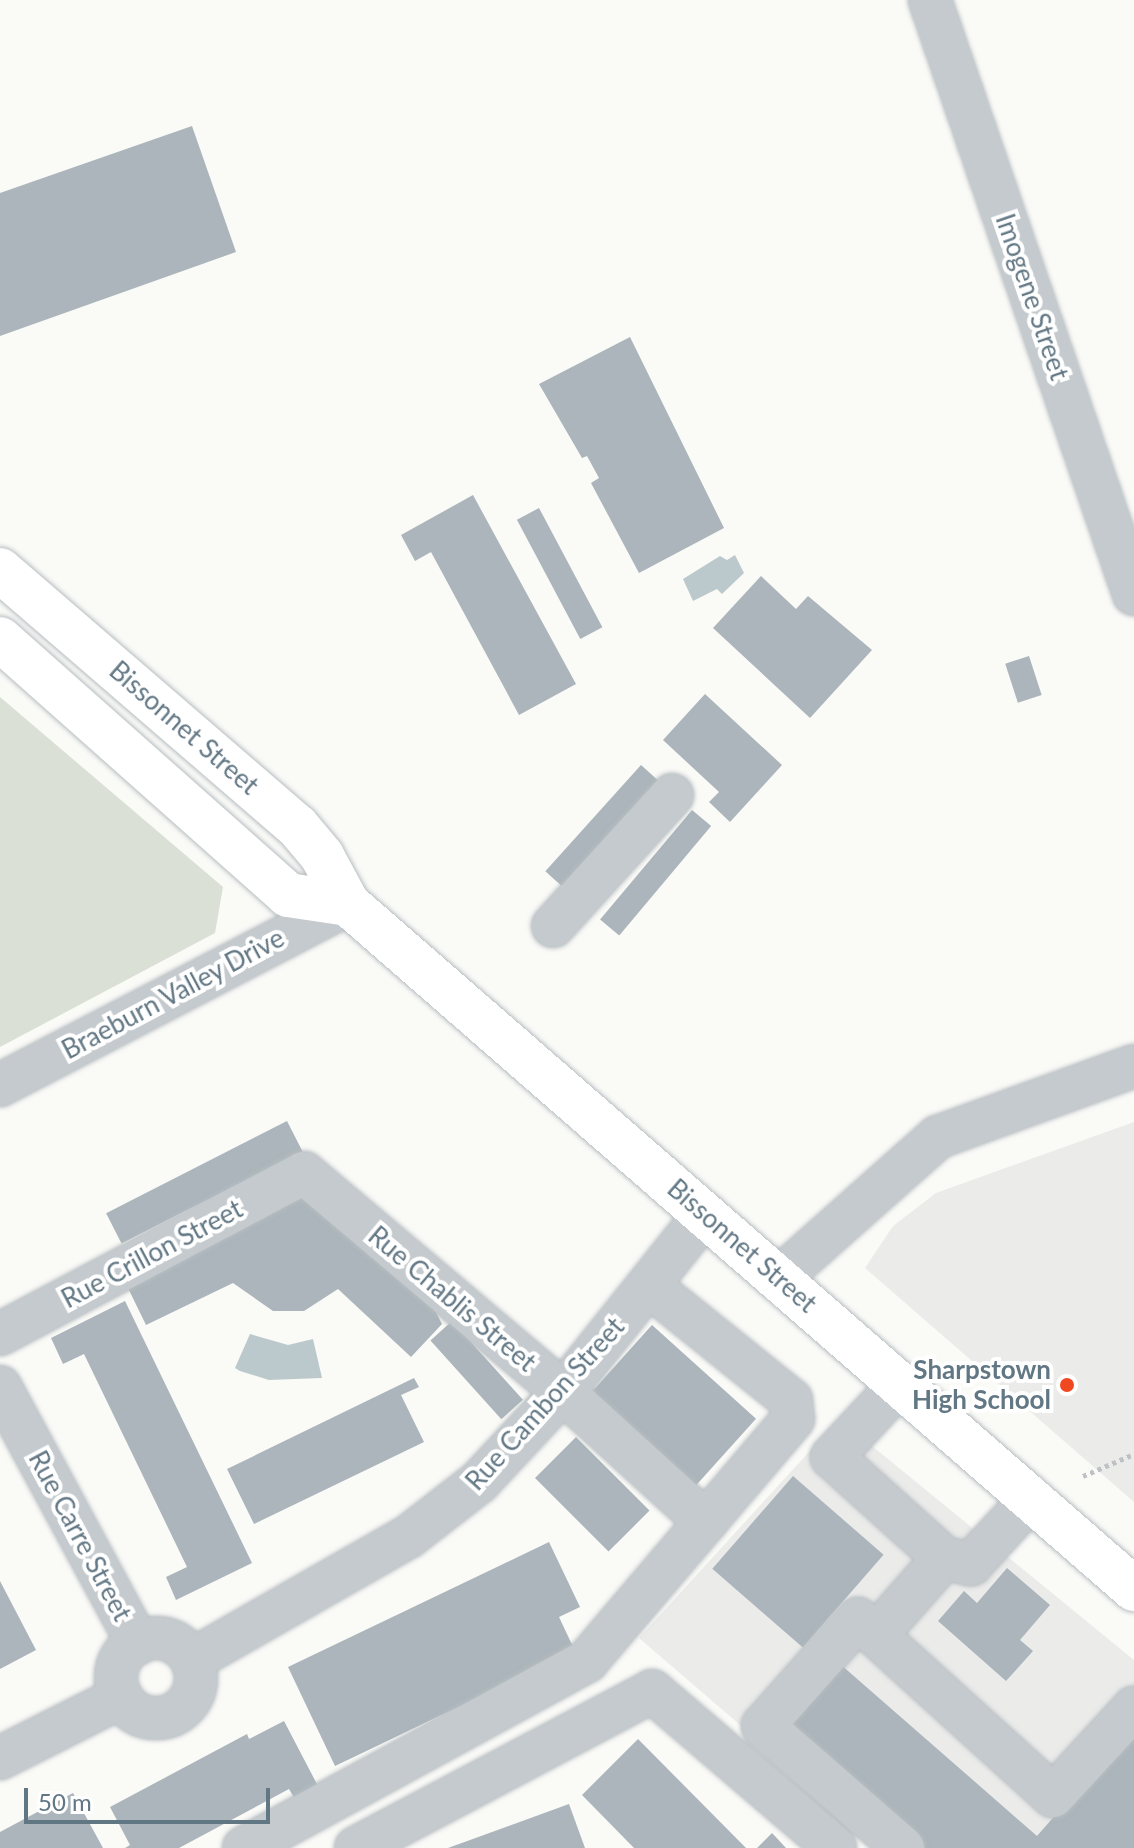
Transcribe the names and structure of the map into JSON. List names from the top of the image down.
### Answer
{
  "streets": {
    "main road": ["Bissonnet Street"],
    "street": [
      "Imogene Street",
      "Braeburn Valley Drive",
      "Rue Crillon Street",
      "Rue Chablis Street",
      "Rue Cambon Street",
      "Rue Carre Street"
    ]
  },
  "crossings": [
    ["Bissonnet Street", "Braeburn Valley Drive"],
    ["Bissonnet Street", "Rue Cambon Street"],
    ["Rue Crillon Street", "Rue Chablis Street"],
    ["Rue Chablis Street", "Rue Cambon Street"],
    ["Rue Cambon Street", "Rue Carre Street"]
  ],
  "places": ["Sharpstown High School"],
  "scale_bar": "50 m"
}
